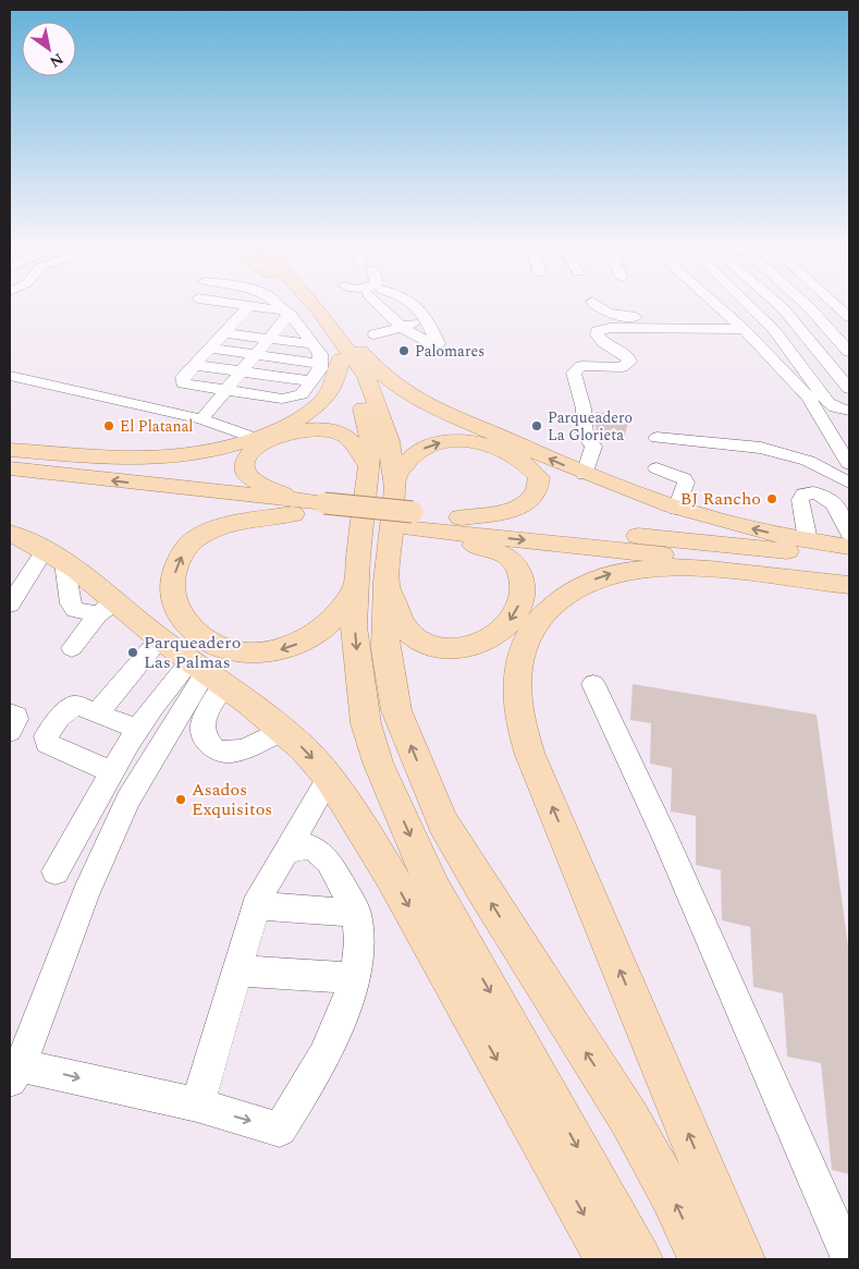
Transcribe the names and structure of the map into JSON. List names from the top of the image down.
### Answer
{
  "places": [
    "Palomares",
    "El Platanal",
    "Parqueadero La Glorieta",
    "BJ Rancho",
    "Parqueadero Las Palmas",
    "Asados Exquisitos"
  ],
  "north": "bottom right"
}
